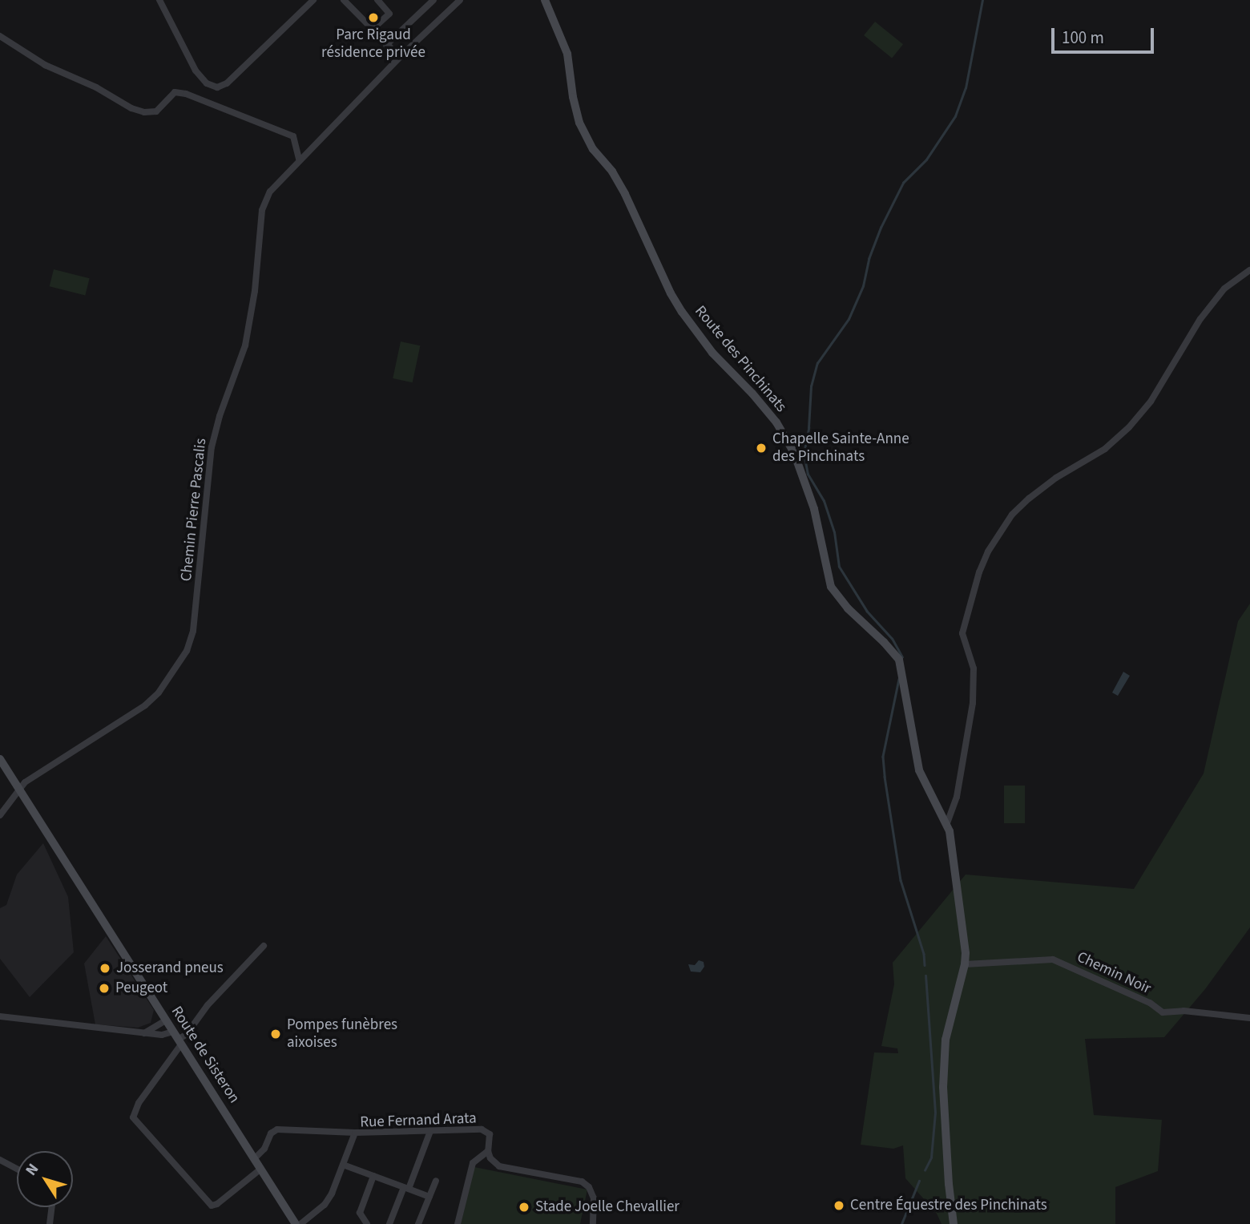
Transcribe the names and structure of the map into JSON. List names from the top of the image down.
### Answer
{
  "streets": {
    "street": [
      "Route des Pinchinats",
      "Chemin Pierre Pascalis",
      "Chemin Noir",
      "Route de Sisteron",
      "Rue Fernand Arata"
    ]
  },
  "crossings": [
    ["Route des Pinchinats", "Chemin Noir"],
    ["Chemin Pierre Pascalis", "Route de Sisteron"],
    ["Route de Sisteron", "Rue Fernand Arata"]
  ],
  "places": [
    "Parc Rigaud résidence privée",
    "Chapelle Sainte-Anne des Pinchinats",
    "Josserand pneus",
    "Peugeot",
    "Pompes funèbres aixoises",
    "Centre Équestre des Pinchinats",
    "Stade Joelle Chevallier"
  ],
  "scale_bar": "100 m",
  "north": "top left"
}
